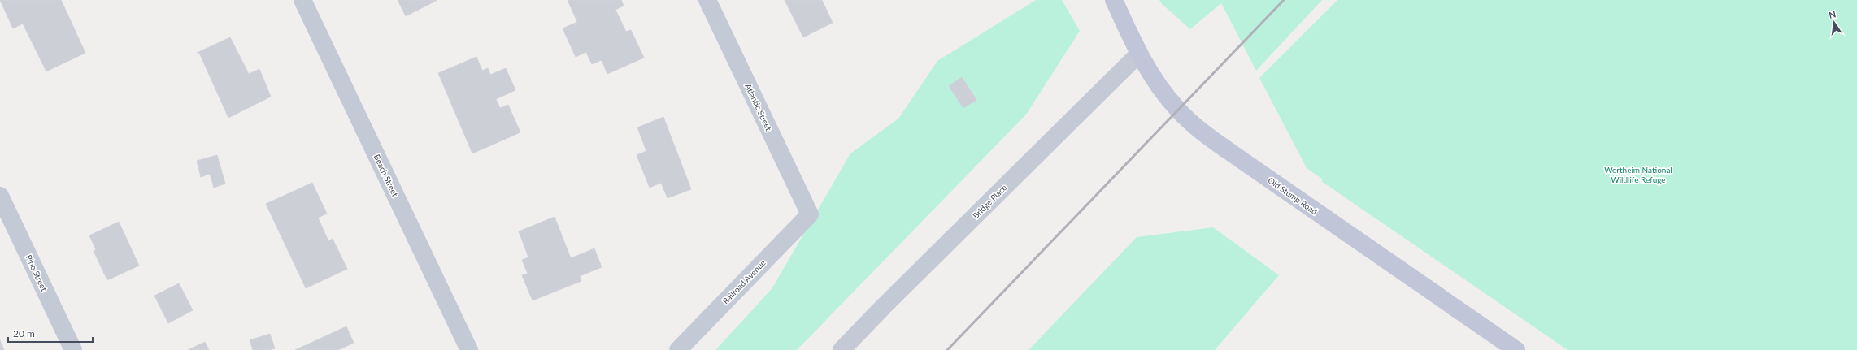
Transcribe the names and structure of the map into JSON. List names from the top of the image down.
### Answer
{
  "streets": {
    "street": [
      "Atlantic Street",
      "Beach Street",
      "Old Stump Road",
      "Bridge Place",
      "Pine Street",
      "Railroad Avenue"
    ]
  },
  "crossings": [
    ["Atlantic Street", "Railroad Avenue"],
    ["Old Stump Road", "Bridge Place"]
  ],
  "parks": ["Wertheim National Wildlife Refuge"],
  "scale_bar": "20 m",
  "north": "top"
}
